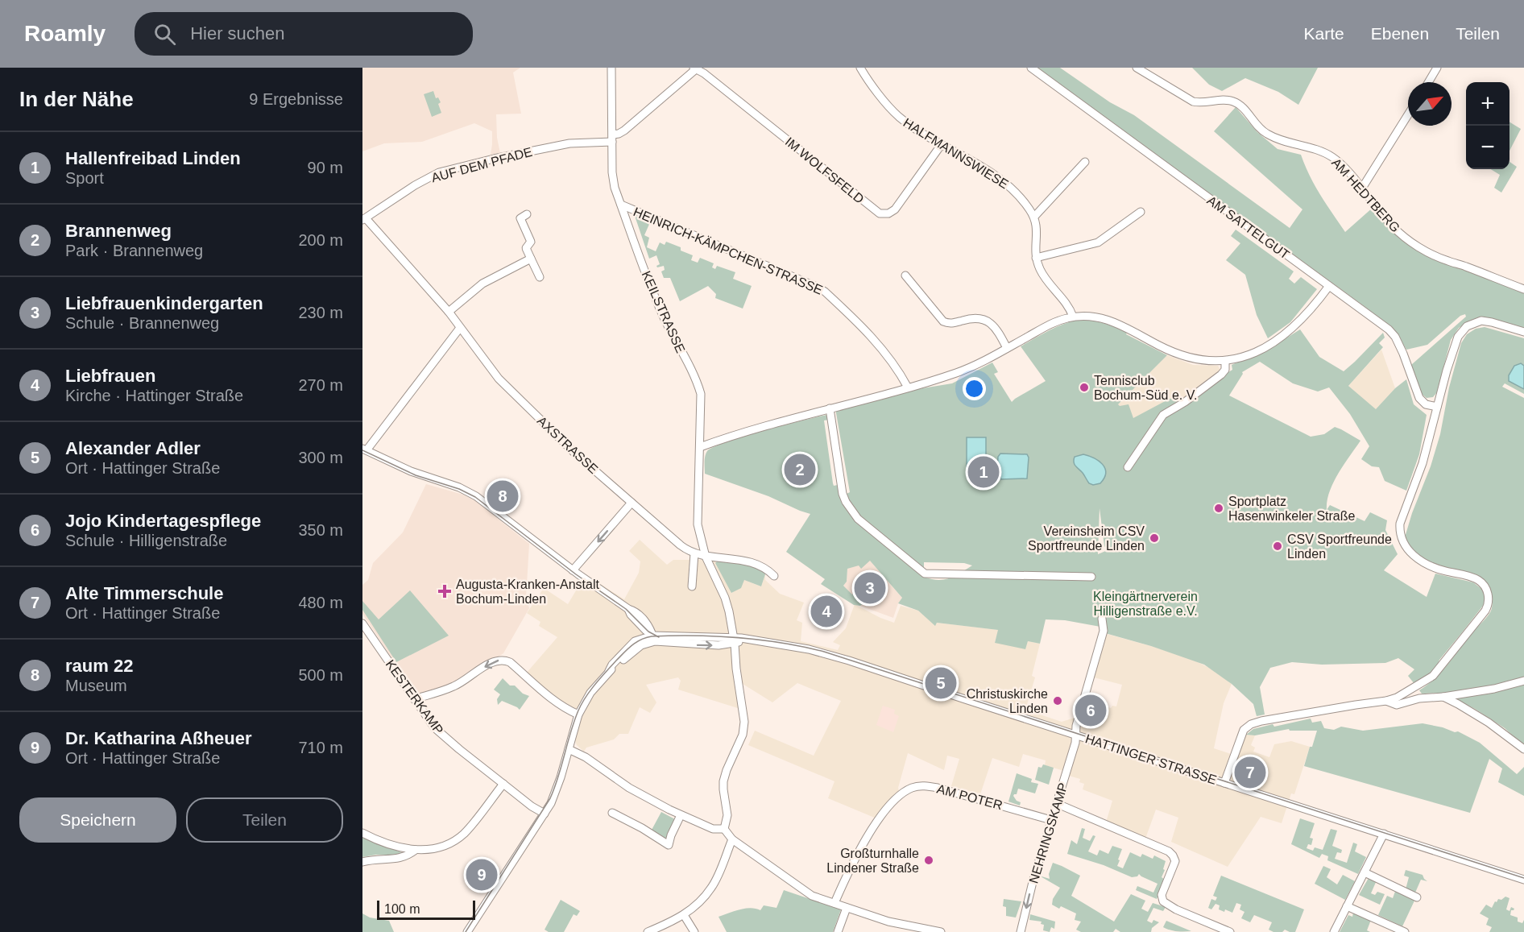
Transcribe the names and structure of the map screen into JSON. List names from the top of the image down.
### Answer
{
  "streets": {
    "street": [
      "HALFMANNSWIESE",
      "AUF DEM PFADE",
      "IM WOLFSFELD",
      "AM HEDTBERG",
      "AM SATTELGUT",
      "HEINRICH-KÄMPCHEN-STRASSE",
      "KEILSTRASSE",
      "AXSTRASSE",
      "KESTERKAMP",
      "HATTINGER STRASSE",
      "AM POTER",
      "NEHRINGSKAMP"
    ]
  },
  "crossings": [
    ["HALFMANNSWIESE", "IM WOLFSFELD"],
    ["AUF DEM PFADE", "IM WOLFSFELD"],
    ["AUF DEM PFADE", "KEILSTRASSE"],
    ["AUF DEM PFADE", "AXSTRASSE"],
    ["HEINRICH-KÄMPCHEN-STRASSE", "KEILSTRASSE"],
    ["KEILSTRASSE", "AXSTRASSE"],
    ["KEILSTRASSE", "HATTINGER STRASSE"],
    ["KESTERKAMP", "HATTINGER STRASSE"],
    ["HATTINGER STRASSE", "NEHRINGSKAMP"],
    ["AM POTER", "NEHRINGSKAMP"]
  ],
  "one_way": ["NEHRINGSKAMP"],
  "parks": ["Kleingärtnerverein Hilligenstraße e.V."],
  "places": {
    "other": [
      "Tennisclub Bochum-Süd e. V.",
      "Sportplatz Hasenwinkeler Straße",
      "Vereinsheim CSV Sportfreunde Linden",
      "CSV Sportfreunde Linden",
      "Christuskirche Linden",
      "Großturnhalle Lindener Straße"
    ],
    "health": ["Augusta-Kranken-Anstalt Bochum-Linden"]
  },
  "scale_bar": "100 m",
  "north": "top right",
  "page": {
    "header": "Roamly",
    "search": "Hier suchen",
    "nav": ["Karte", "Ebenen", "Teilen"],
    "heading": ["In der Nähe", "9 Ergebnisse"],
    "map_buttons": ["+", "−"],
    "list": [
      {
        "mark": "1",
        "name": "Hallenfreibad Linden",
        "note": "Sport",
        "value": "90 m"
      },
      {
        "mark": "2",
        "name": "Brannenweg",
        "note": "Park · Brannenweg",
        "value": "200 m"
      },
      {
        "mark": "3",
        "name": "Liebfrauenkindergarten",
        "note": "Schule · Brannenweg",
        "value": "230 m"
      },
      {
        "mark": "4",
        "name": "Liebfrauen",
        "note": "Kirche · Hattinger Straße",
        "value": "270 m"
      },
      {
        "mark": "5",
        "name": "Alexander Adler",
        "note": "Ort · Hattinger Straße",
        "value": "300 m"
      },
      {
        "mark": "6",
        "name": "Jojo Kindertagespflege",
        "note": "Schule · Hilligenstraße",
        "value": "350 m"
      },
      {
        "mark": "7",
        "name": "Alte Timmerschule",
        "note": "Ort · Hattinger Straße",
        "value": "480 m"
      },
      {
        "mark": "8",
        "name": "raum 22",
        "note": "Museum",
        "value": "500 m"
      },
      {
        "mark": "9",
        "name": "Dr. Katharina Aßheuer",
        "note": "Ort · Hattinger Straße",
        "value": "710 m"
      }
    ],
    "pins": [
      "2",
      "1",
      "8",
      "3",
      "4",
      "5",
      "6",
      "7",
      "9"
    ],
    "buttons": ["Speichern", "Teilen"],
    "scale": "100 m"
  }
}
